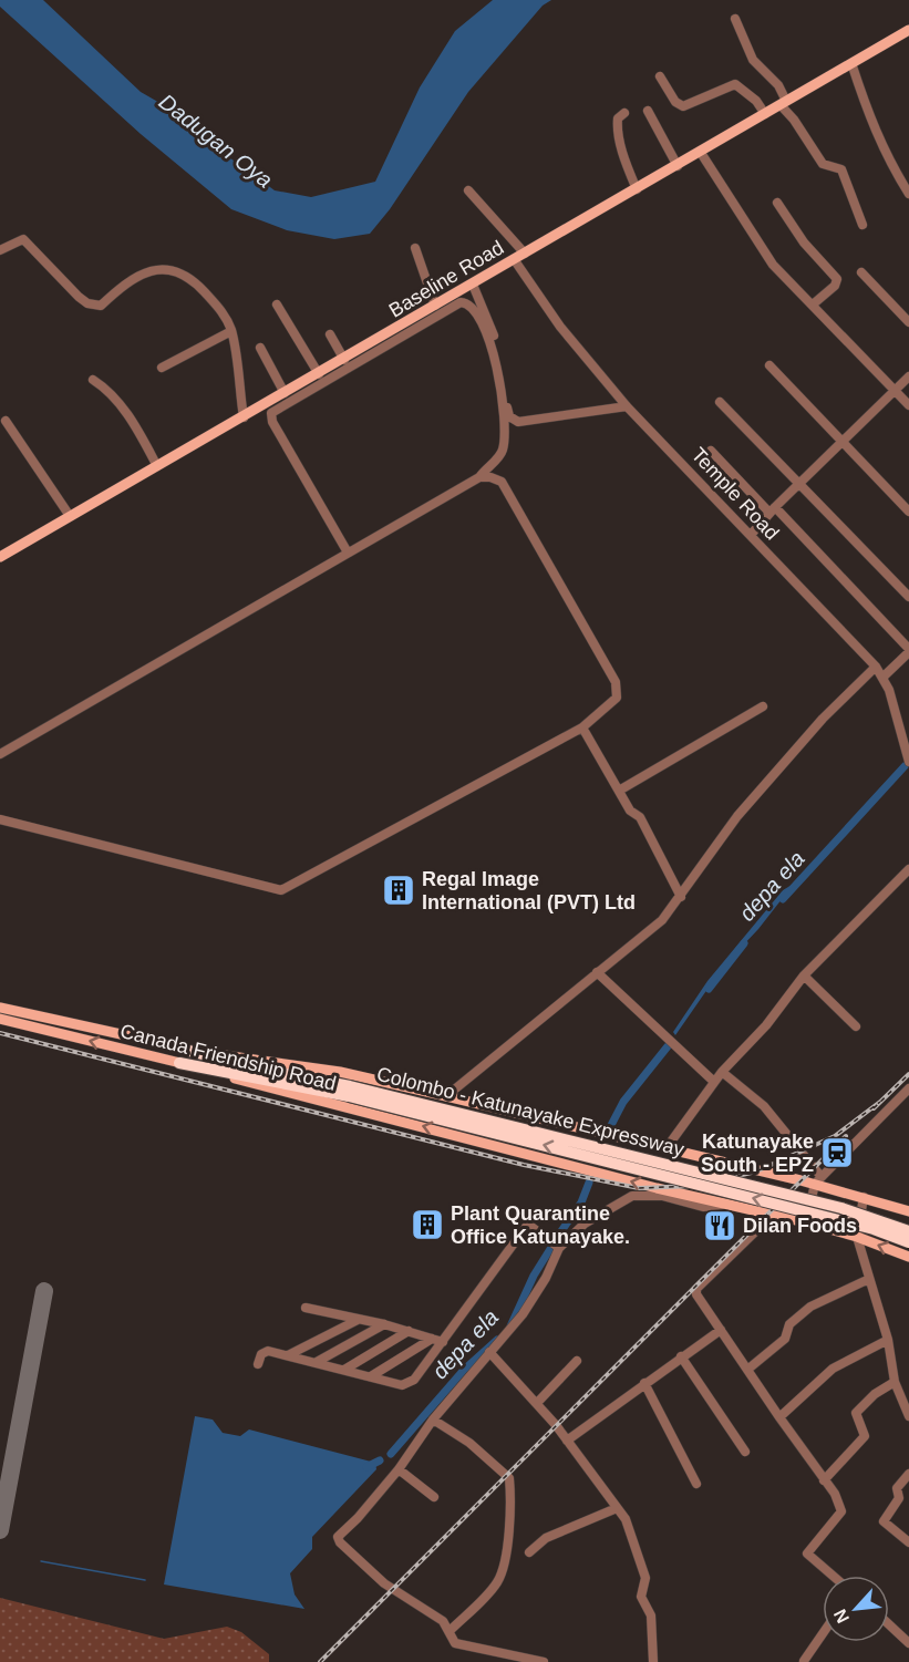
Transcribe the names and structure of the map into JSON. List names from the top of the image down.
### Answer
{
  "streets": {
    "highway": ["Colombo - Katunayake Expressway"],
    "main road": ["Baseline Road", "Canada Friendship Road"],
    "street": ["Temple Road"]
  },
  "crossings": [
    ["Baseline Road", "Temple Road"],
    ["Canada Friendship Road", "Colombo - Katunayake Expressway"]
  ],
  "water": ["Dadugan Oya", "depa ela"],
  "places": {
    "building": ["Regal Image International (PVT) Ltd", "Plant Quarantine Office Katunayake."],
    "station": ["Katunayake South - EPZ"],
    "restaurant": ["Dilan Foods"]
  },
  "north": "bottom left"
}
